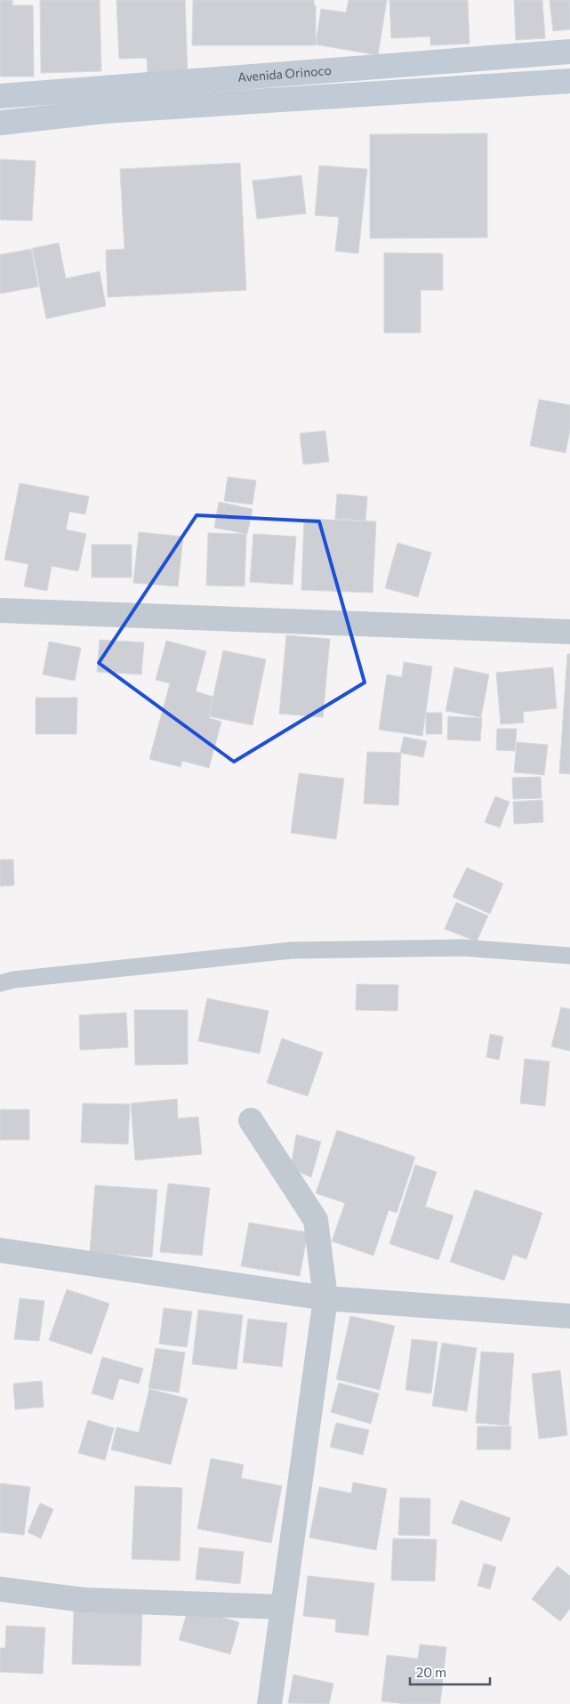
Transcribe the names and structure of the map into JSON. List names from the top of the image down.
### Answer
{
  "streets": {
    "main road": ["Avenida Orinoco"]
  },
  "scale_bar": "20 m"
}
